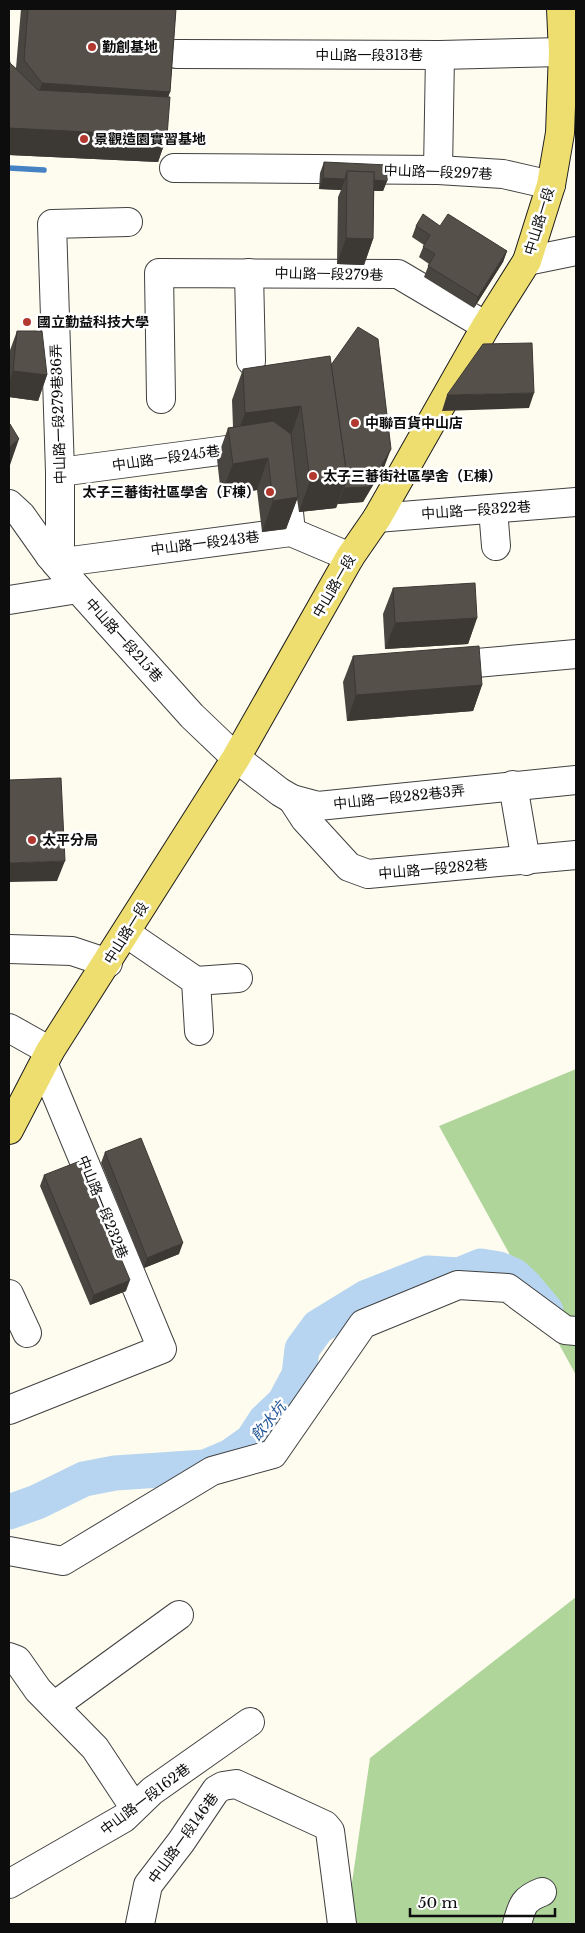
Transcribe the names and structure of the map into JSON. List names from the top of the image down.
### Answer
{
  "streets": {
    "main road": ["中山路一段"],
    "street": [
      "中山路一段313巷",
      "中山路一段297巷",
      "中山路一段279巷",
      "中山路一段279巷36弄",
      "中山路一段245巷",
      "中山路一段322巷",
      "中山路一段243巷",
      "中山路一段215巷",
      "中山路一段282巷3弄",
      "中山路一段282巷",
      "中山路一段232巷",
      "中山路一段162巷",
      "中山路一段146巷"
    ]
  },
  "crossings": [
    ["中山路一段313巷", "中山路一段"],
    ["中山路一段297巷", "中山路一段"],
    ["中山路一段", "中山路一段279巷"],
    ["中山路一段", "中山路一段322巷"],
    ["中山路一段", "中山路一段215巷"],
    ["中山路一段", "中山路一段282巷3弄"],
    ["中山路一段", "中山路一段232巷"],
    ["中山路一段279巷36弄", "中山路一段245巷"],
    ["中山路一段279巷36弄", "中山路一段243巷"],
    ["中山路一段279巷36弄", "中山路一段215巷"],
    ["中山路一段245巷", "中山路一段243巷"],
    ["中山路一段243巷", "中山路一段215巷"],
    ["中山路一段215巷", "中山路一段282巷3弄"],
    ["中山路一段282巷3弄", "中山路一段282巷"]
  ],
  "water": ["飲水坑"],
  "places": [
    "勤創基地",
    "景觀造園實習基地",
    "國立勤益科技大學",
    "中聯百貨中山店",
    "太子三蕃街社區學舍（E棟）",
    "太子三蕃街社區學舍（F棟）",
    "太平分局"
  ],
  "scale_bar": "50 m"
}
